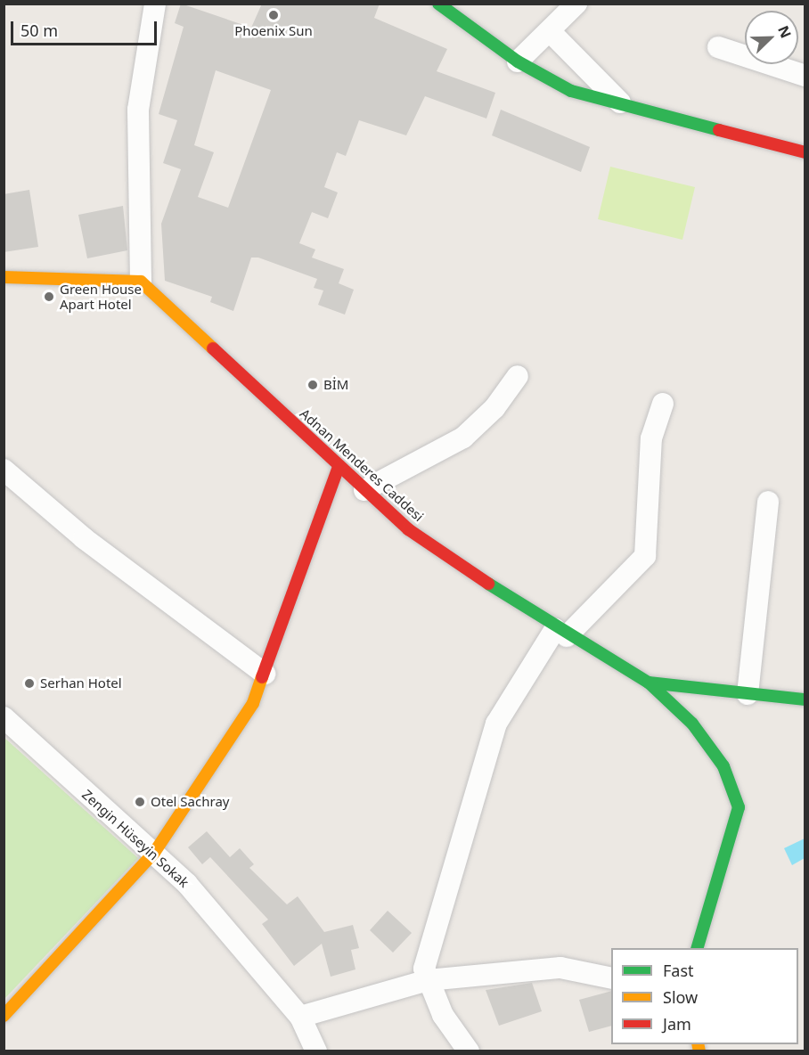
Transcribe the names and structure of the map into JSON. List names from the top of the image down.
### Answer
{
  "streets": {
    "street": ["Adnan Menderes Caddesi", "Zengin Hüseyin Sokak"]
  },
  "places": [
    "Phoenix Sun",
    "Green House Apart Hotel",
    "BİM",
    "Serhan Hotel",
    "Otel Sachray"
  ],
  "legend": ["Fast", "Slow", "Jam"],
  "scale_bar": "50 m",
  "north": "top right"
}
